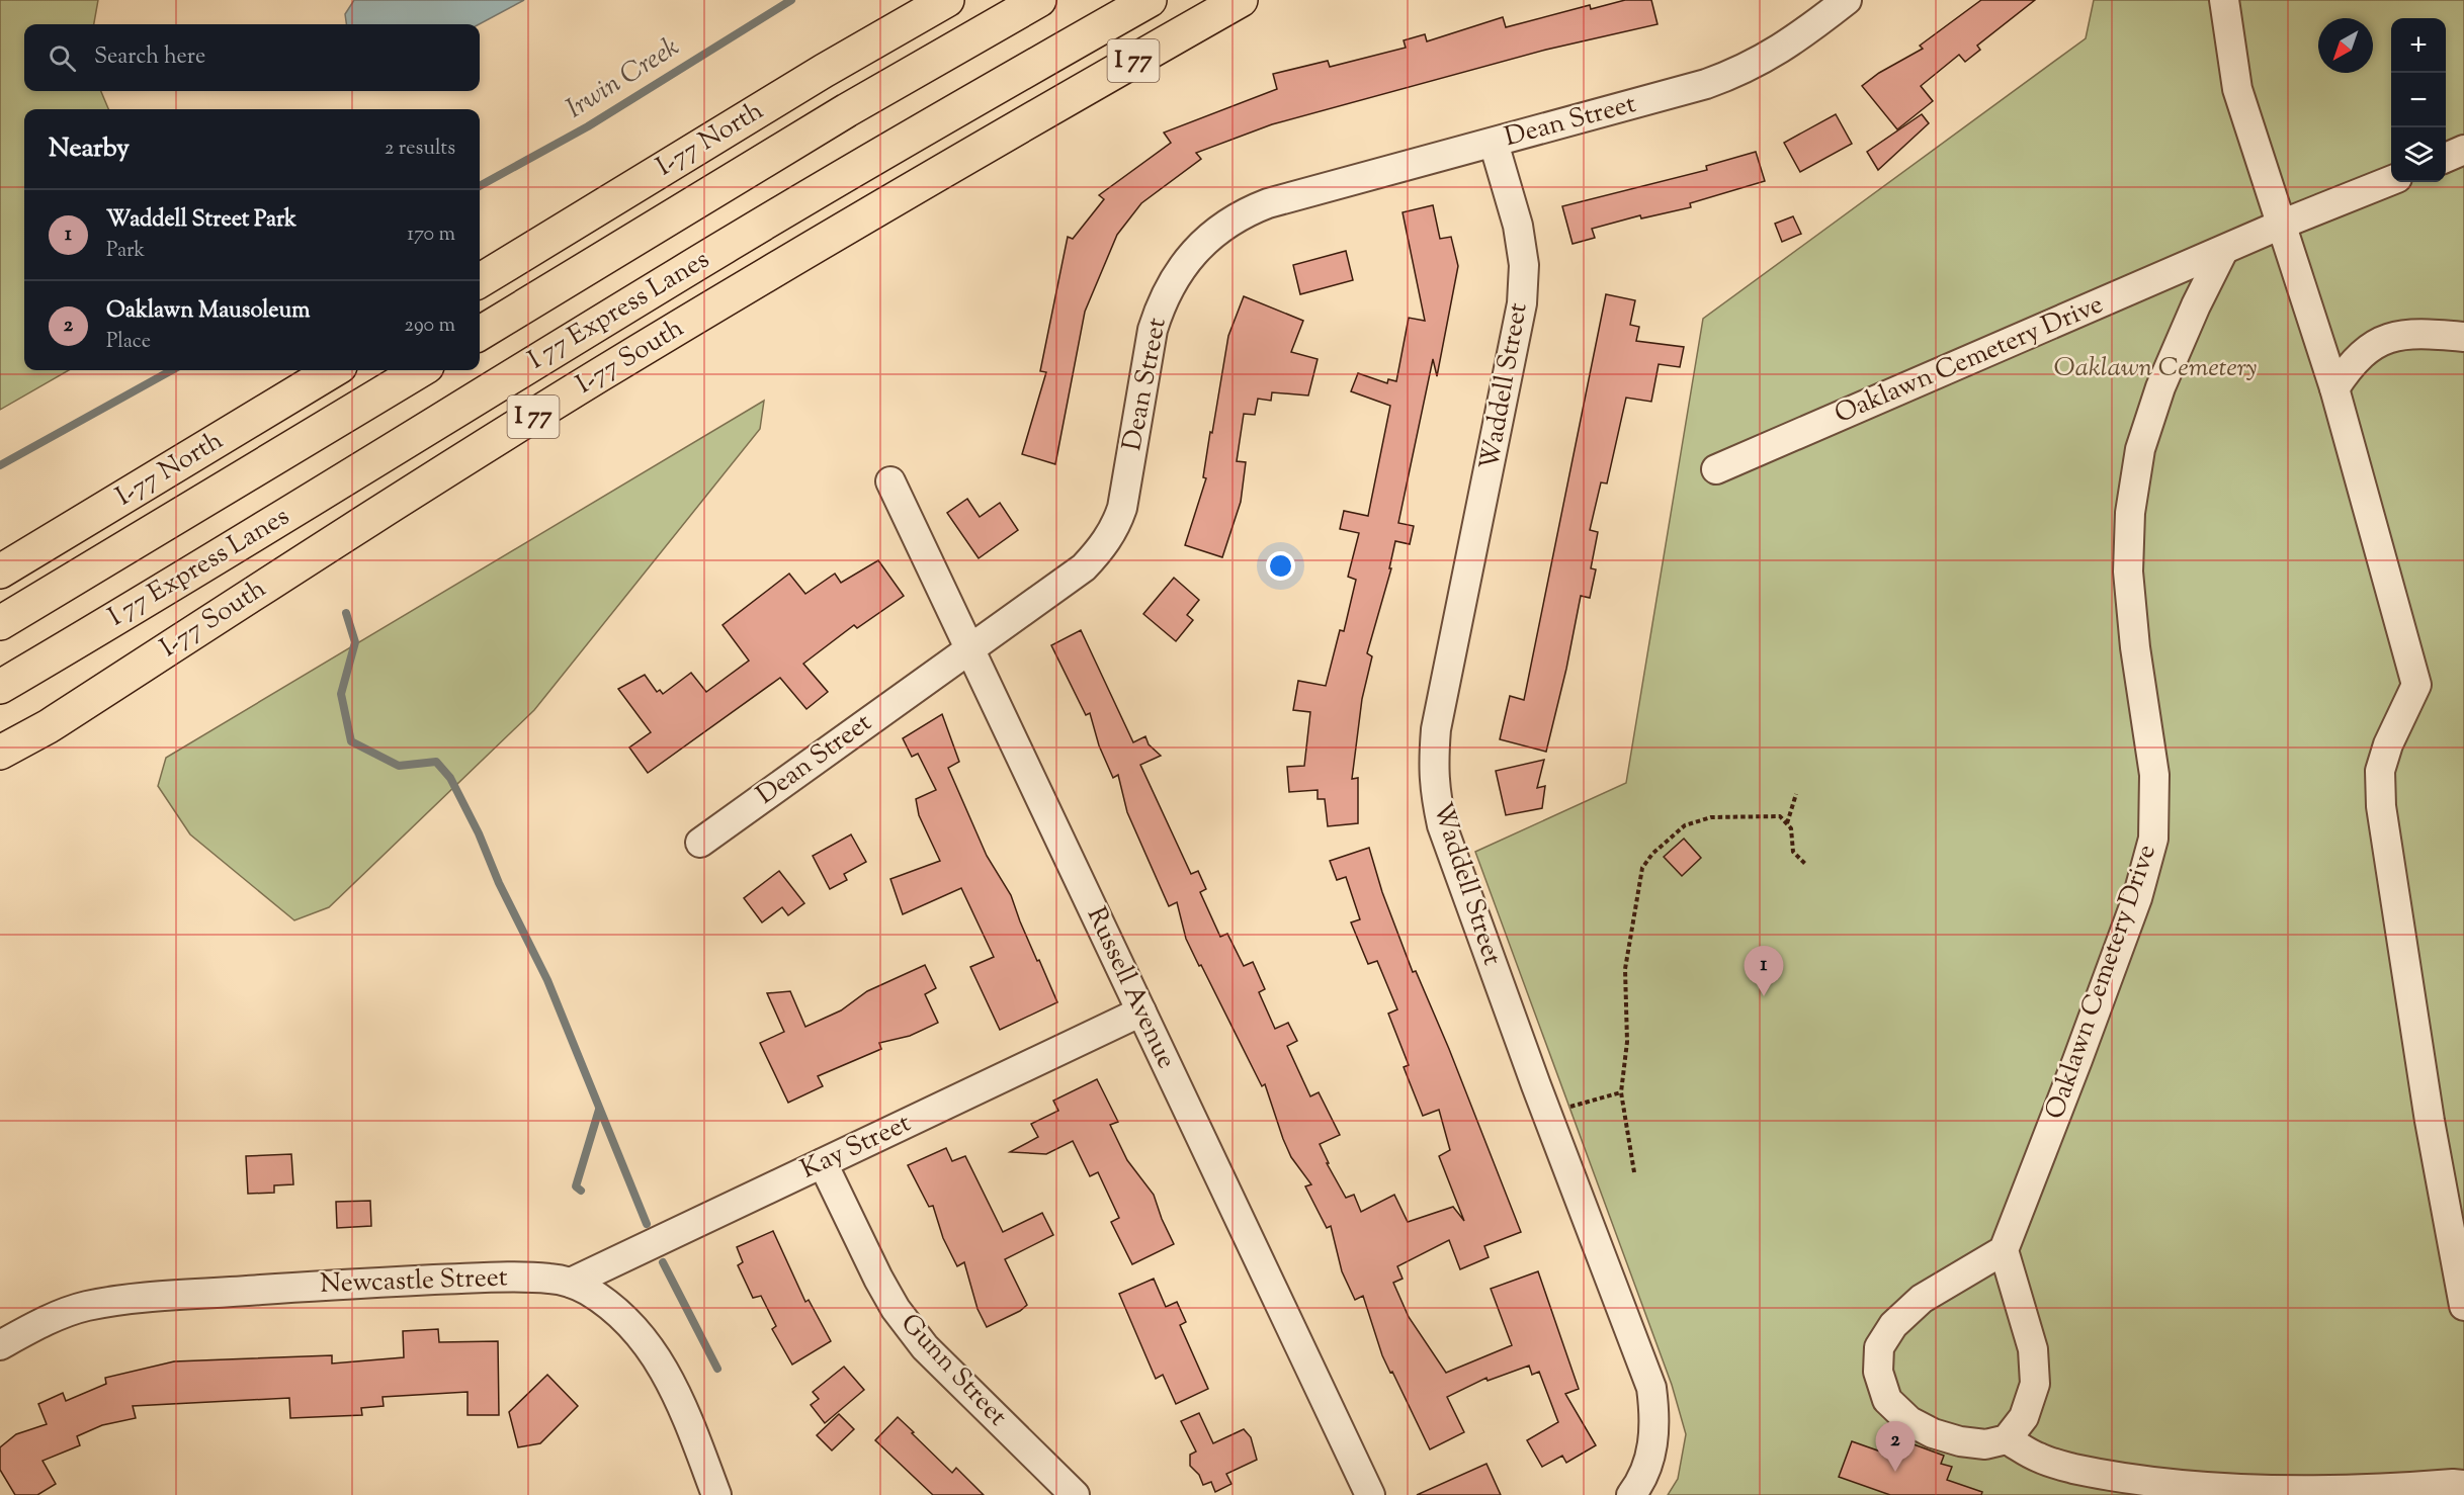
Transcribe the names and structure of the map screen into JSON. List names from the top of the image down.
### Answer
{
  "streets": {
    "highway": [
      "I 77",
      "I-77 North",
      "I 77 Express Lanes",
      "I-77 South"
    ],
    "street": [
      "Dean Street",
      "Oaklawn Cemetery Drive",
      "Waddell Street",
      "Russell Avenue",
      "Kay Street",
      "Newcastle Street",
      "Gunn Street"
    ]
  },
  "crossings": [
    ["Dean Street", "Waddell Street"],
    ["Dean Street", "Russell Avenue"],
    ["Russell Avenue", "Kay Street"],
    ["Kay Street", "Newcastle Street"],
    ["Kay Street", "Gunn Street"]
  ],
  "water": ["Irwin Creek"],
  "parks": ["Oaklawn Cemetery"],
  "north": "bottom left",
  "page": {
    "map_buttons": ["+", "−"],
    "search": "Search here",
    "heading": ["Nearby", "2 results"],
    "list": [
      {
        "mark": "1",
        "name": "Waddell Street Park",
        "note": "Park",
        "value": "170 m"
      },
      {
        "mark": "2",
        "name": "Oaklawn Mausoleum",
        "note": "Place",
        "value": "290 m"
      }
    ],
    "pins": ["1", "2"]
  }
}
